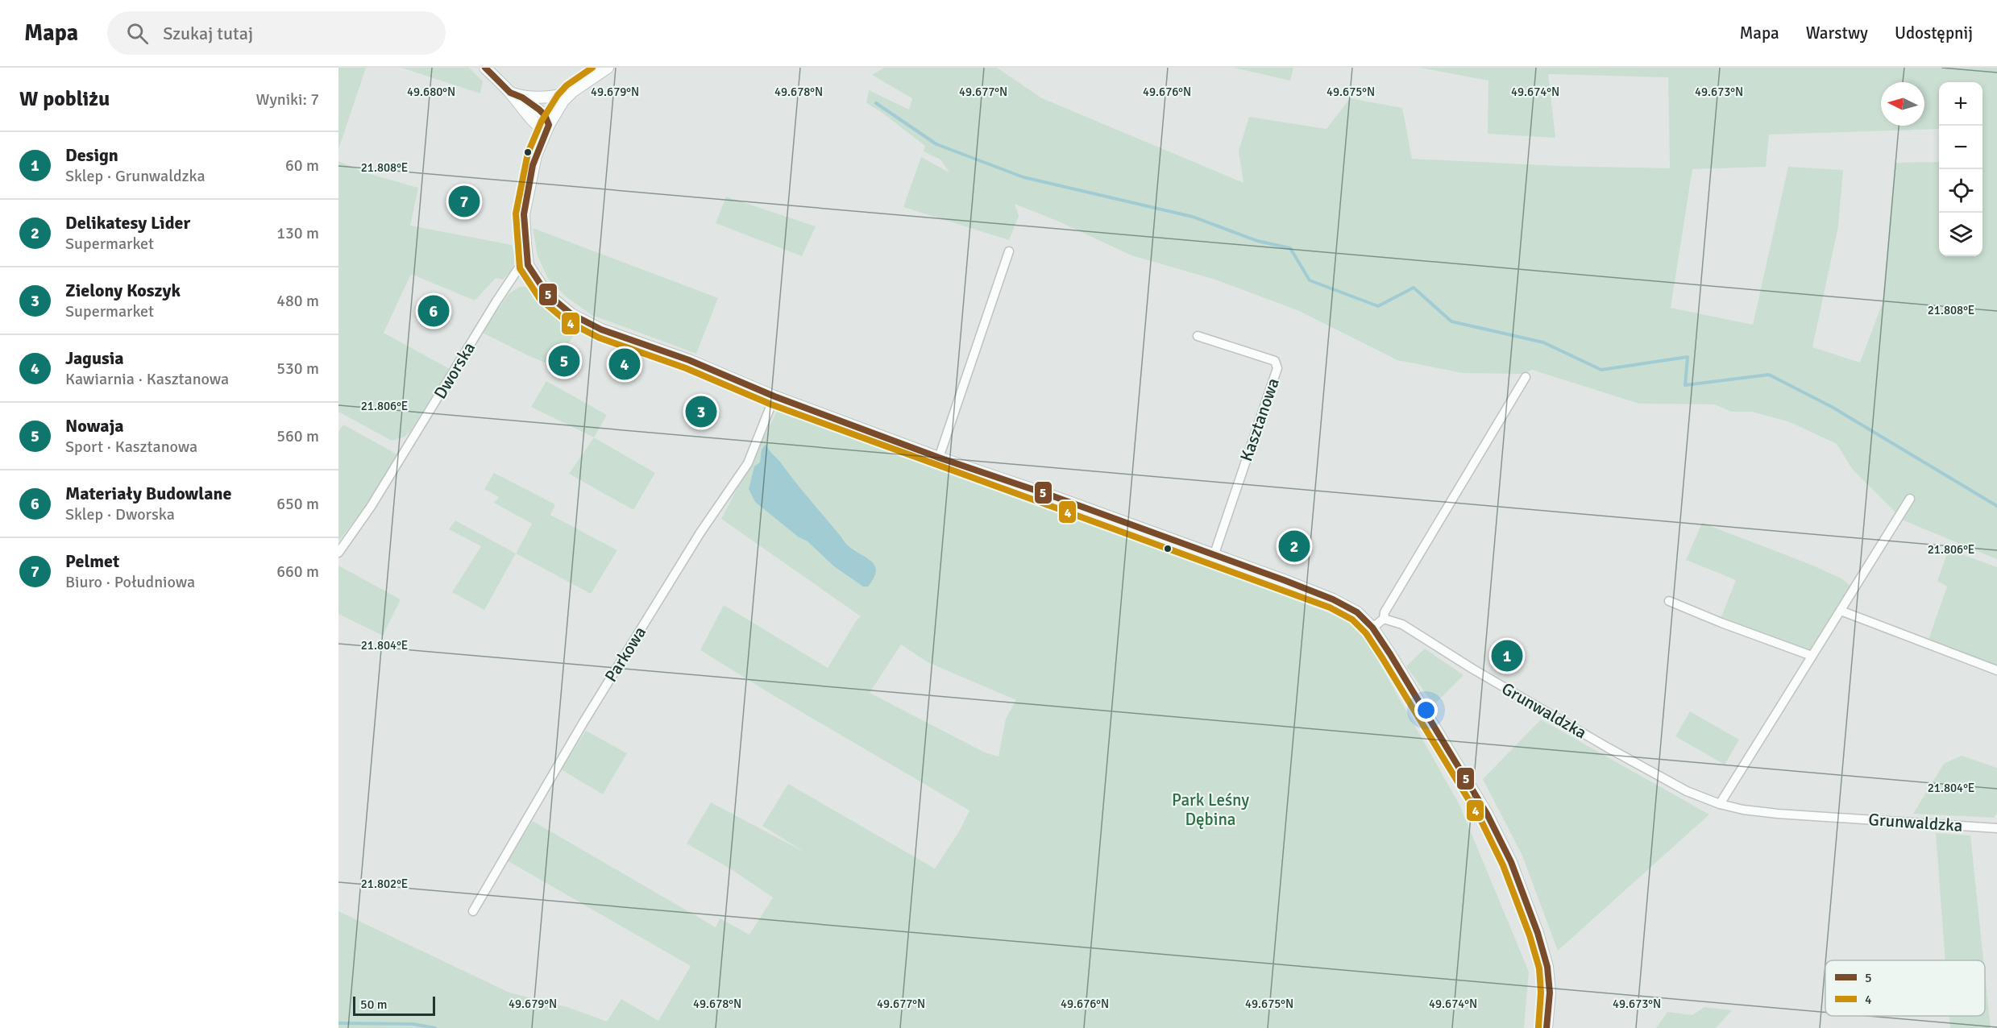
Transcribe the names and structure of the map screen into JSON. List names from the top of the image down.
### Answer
{
  "streets": {
    "street": [
      "Dworska",
      "Kasztanowa",
      "Parkowa",
      "Grunwaldzka"
    ]
  },
  "parks": ["Park Leśny Dębina"],
  "lines": ["transit line 5", "transit line 4"],
  "legend": ["5", "4"],
  "scale_bar": "50 m",
  "north": "left",
  "page": {
    "header": "Mapa",
    "search": "Szukaj tutaj",
    "nav": ["Mapa", "Warstwy", "Udostępnij"],
    "heading": ["W pobliżu", "Wyniki: 7"],
    "map_buttons": ["+", "−"],
    "list": [
      {
        "mark": "1",
        "name": "Design",
        "note": "Sklep · Grunwaldzka",
        "value": "60 m"
      },
      {
        "mark": "2",
        "name": "Delikatesy Lider",
        "note": "Supermarket",
        "value": "130 m"
      },
      {
        "mark": "3",
        "name": "Zielony Koszyk",
        "note": "Supermarket",
        "value": "480 m"
      },
      {
        "mark": "4",
        "name": "Jagusia",
        "note": "Kawiarnia · Kasztanowa",
        "value": "530 m"
      },
      {
        "mark": "5",
        "name": "Nowaja",
        "note": "Sport · Kasztanowa",
        "value": "560 m"
      },
      {
        "mark": "6",
        "name": "Materiały Budowlane",
        "note": "Sklep · Dworska",
        "value": "650 m"
      },
      {
        "mark": "7",
        "name": "Pelmet",
        "note": "Biuro · Południowa",
        "value": "660 m"
      }
    ],
    "pins": [
      "7",
      "6",
      "5",
      "4",
      "3",
      "2",
      "1"
    ],
    "scale": "50 m"
  },
  "coordinates": [
    "49.680°N",
    "49.679°N",
    "49.678°N",
    "49.677°N",
    "49.676°N",
    "49.675°N",
    "49.674°N",
    "49.673°N",
    "21.808°E",
    "21.806°E",
    "21.804°E",
    "21.802°E"
  ]
}
